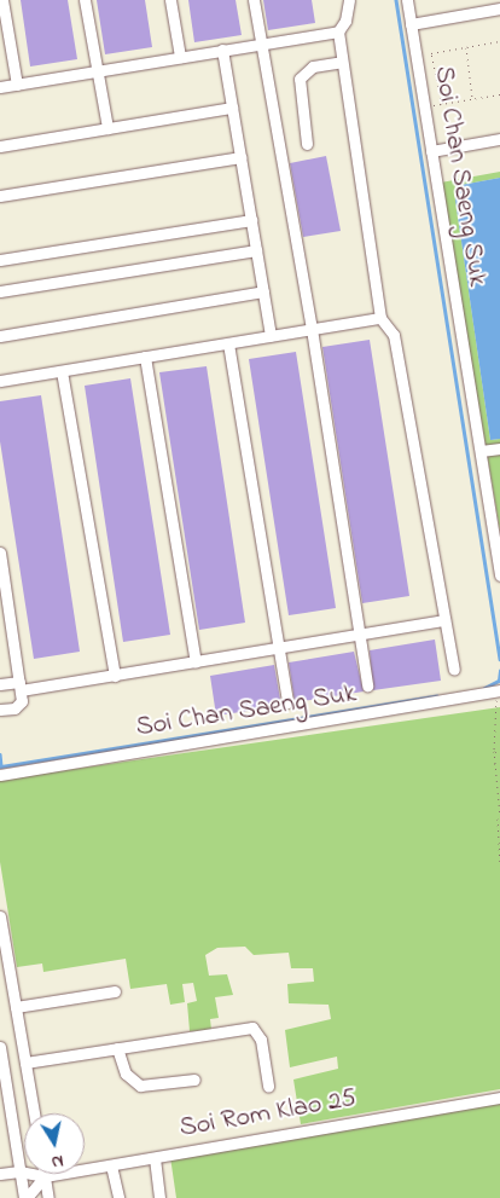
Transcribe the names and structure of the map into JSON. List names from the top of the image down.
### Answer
{
  "streets": {
    "street": ["Soi Chan Saeng Suk", "Soi Rom Klao 25"]
  },
  "north": "bottom"
}
